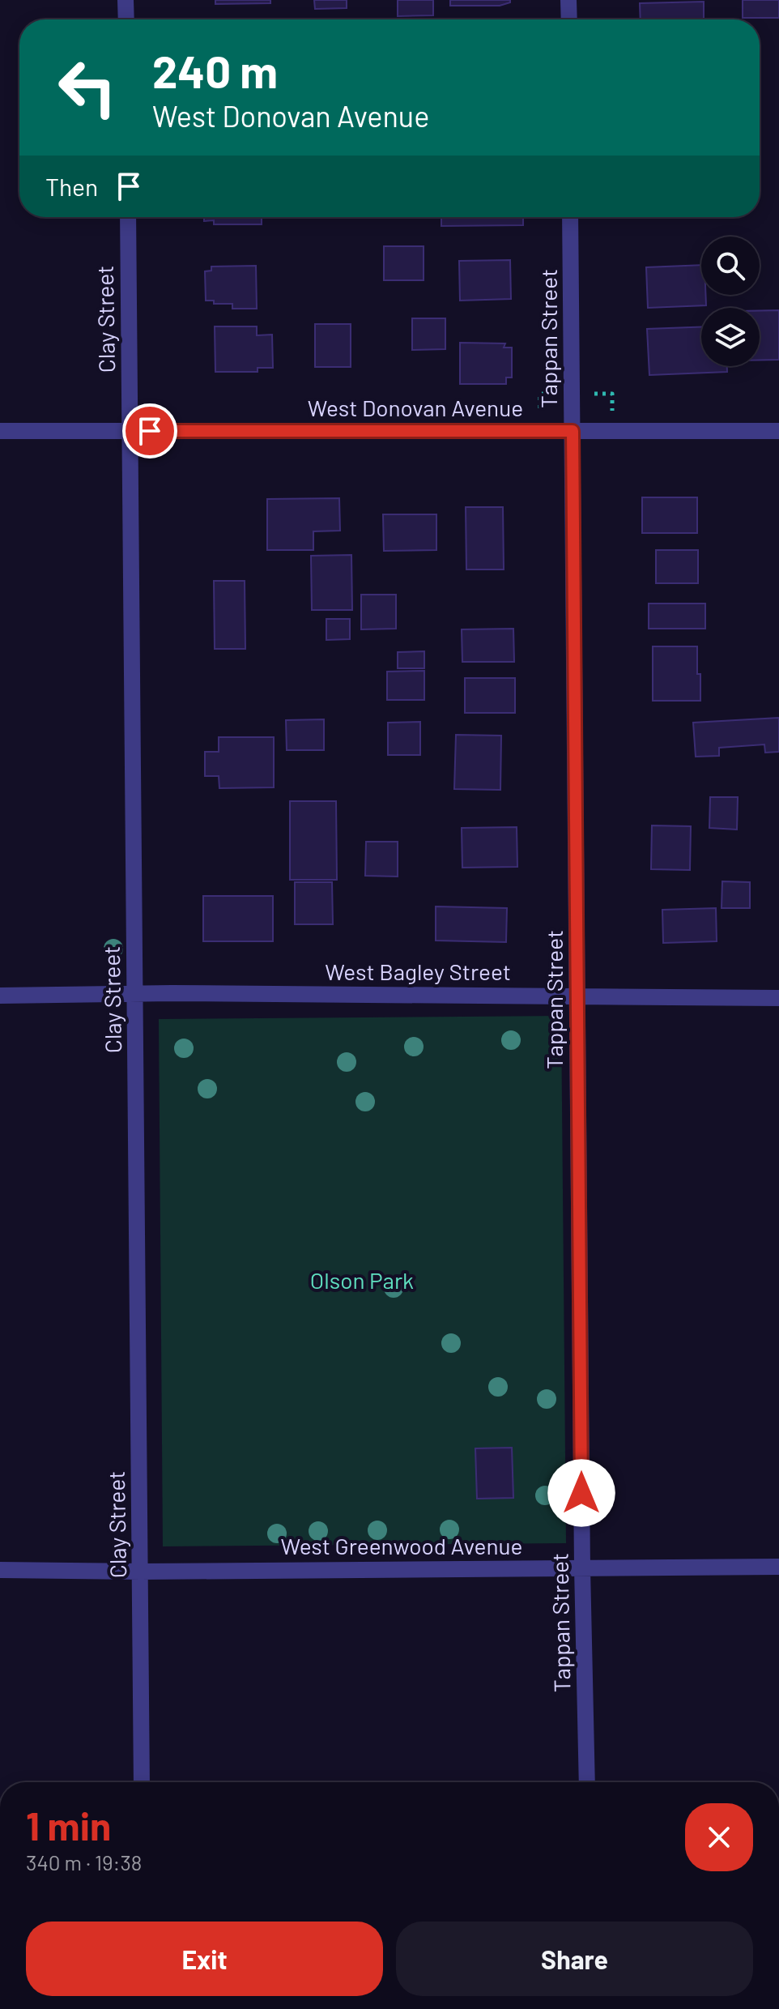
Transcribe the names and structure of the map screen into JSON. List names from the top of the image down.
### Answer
{
  "streets": {
    "street": [
      "Clay Street",
      "Tappan Street",
      "West Donovan Avenue",
      "West Bagley Street",
      "West Greenwood Avenue"
    ]
  },
  "crossings": [
    ["Clay Street", "West Donovan Avenue"],
    ["Clay Street", "West Bagley Street"],
    ["Clay Street", "West Greenwood Avenue"],
    ["Tappan Street", "West Donovan Avenue"],
    ["Tappan Street", "West Bagley Street"],
    ["Tappan Street", "West Greenwood Avenue"]
  ],
  "parks": ["Olson Park"],
  "page": {
    "turn": ["240 m", "West Donovan Avenue"],
    "then": "Then",
    "heading": ["1 min", "340 m · 19:38"],
    "buttons": ["Exit", "Share"]
  }
}
